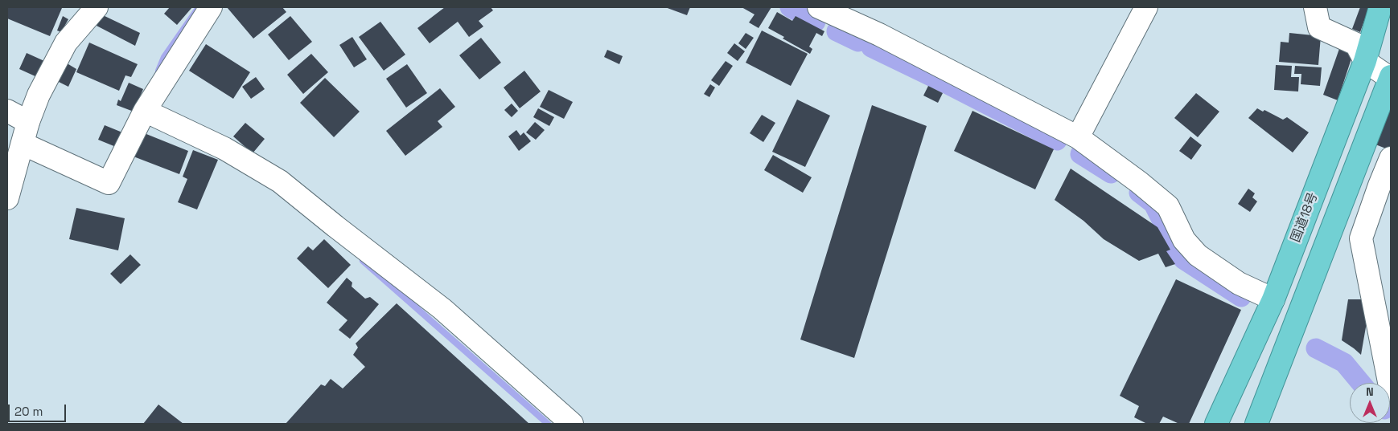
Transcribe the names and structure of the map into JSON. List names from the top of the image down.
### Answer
{
  "streets": {
    "highway": ["国道18号"]
  },
  "scale_bar": "20 m",
  "north": "top"
}
